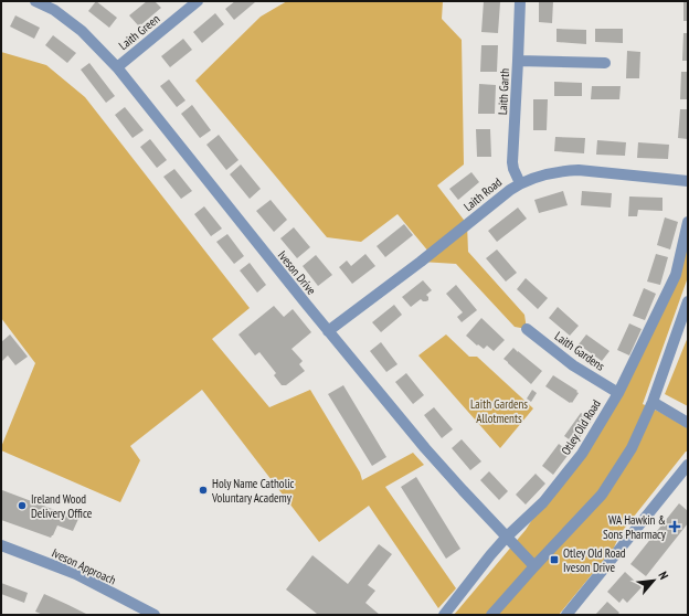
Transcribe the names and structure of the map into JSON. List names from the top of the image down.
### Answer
{
  "streets": {
    "street": [
      "Laith Green",
      "Laith Garth",
      "Laith Road",
      "Iveson Drive",
      "Laith Gardens",
      "Otley Old Road",
      "Iveson Approach"
    ]
  },
  "crossings": [
    ["Laith Green", "Iveson Drive"],
    ["Laith Garth", "Laith Road"],
    ["Laith Road", "Iveson Drive"],
    ["Iveson Drive", "Otley Old Road"],
    ["Laith Gardens", "Otley Old Road"]
  ],
  "parks": ["Laith Gardens Allotments"],
  "places": {
    "other": ["Holy Name Catholic Voluntary Academy", "Ireland Wood Delivery Office"],
    "health": ["WA Hawkin & Sons Pharmacy"],
    "transit": ["Otley Old Road Iveson Drive"]
  },
  "north": "top right"
}
